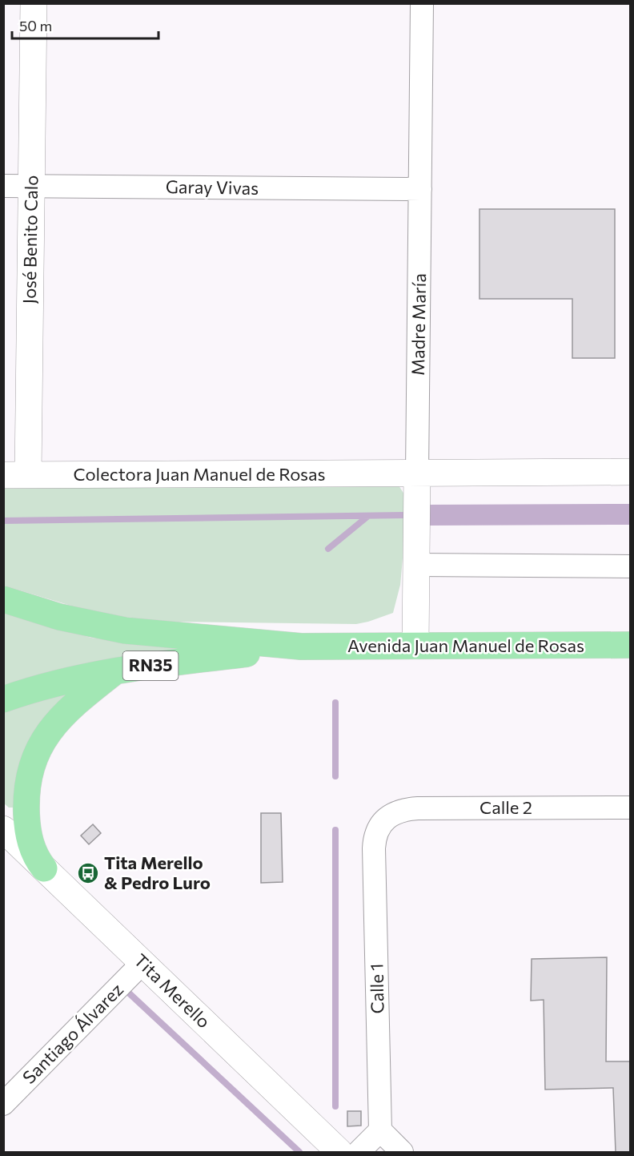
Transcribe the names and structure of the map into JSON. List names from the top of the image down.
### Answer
{
  "streets": {
    "highway": ["Avenida Juan Manuel de Rosas", "RN35"],
    "street": [
      "Garay Vivas",
      "José Benito Calo",
      "Madre María",
      "Colectora Juan Manuel de Rosas",
      "Calle 2",
      "Calle 1",
      "Tita Merello",
      "Santiago Álvarez"
    ]
  },
  "crossings": [
    ["Garay Vivas", "José Benito Calo"],
    ["Garay Vivas", "Madre María"],
    ["José Benito Calo", "Colectora Juan Manuel de Rosas"],
    ["Madre María", "Colectora Juan Manuel de Rosas"],
    ["Madre María", "Avenida Juan Manuel de Rosas"],
    ["Calle 2", "Calle 1"],
    ["Tita Merello", "Santiago Álvarez"]
  ],
  "places": {
    "bus stop": ["Tita Merello & Pedro Luro"]
  },
  "scale_bar": "50 m"
}
